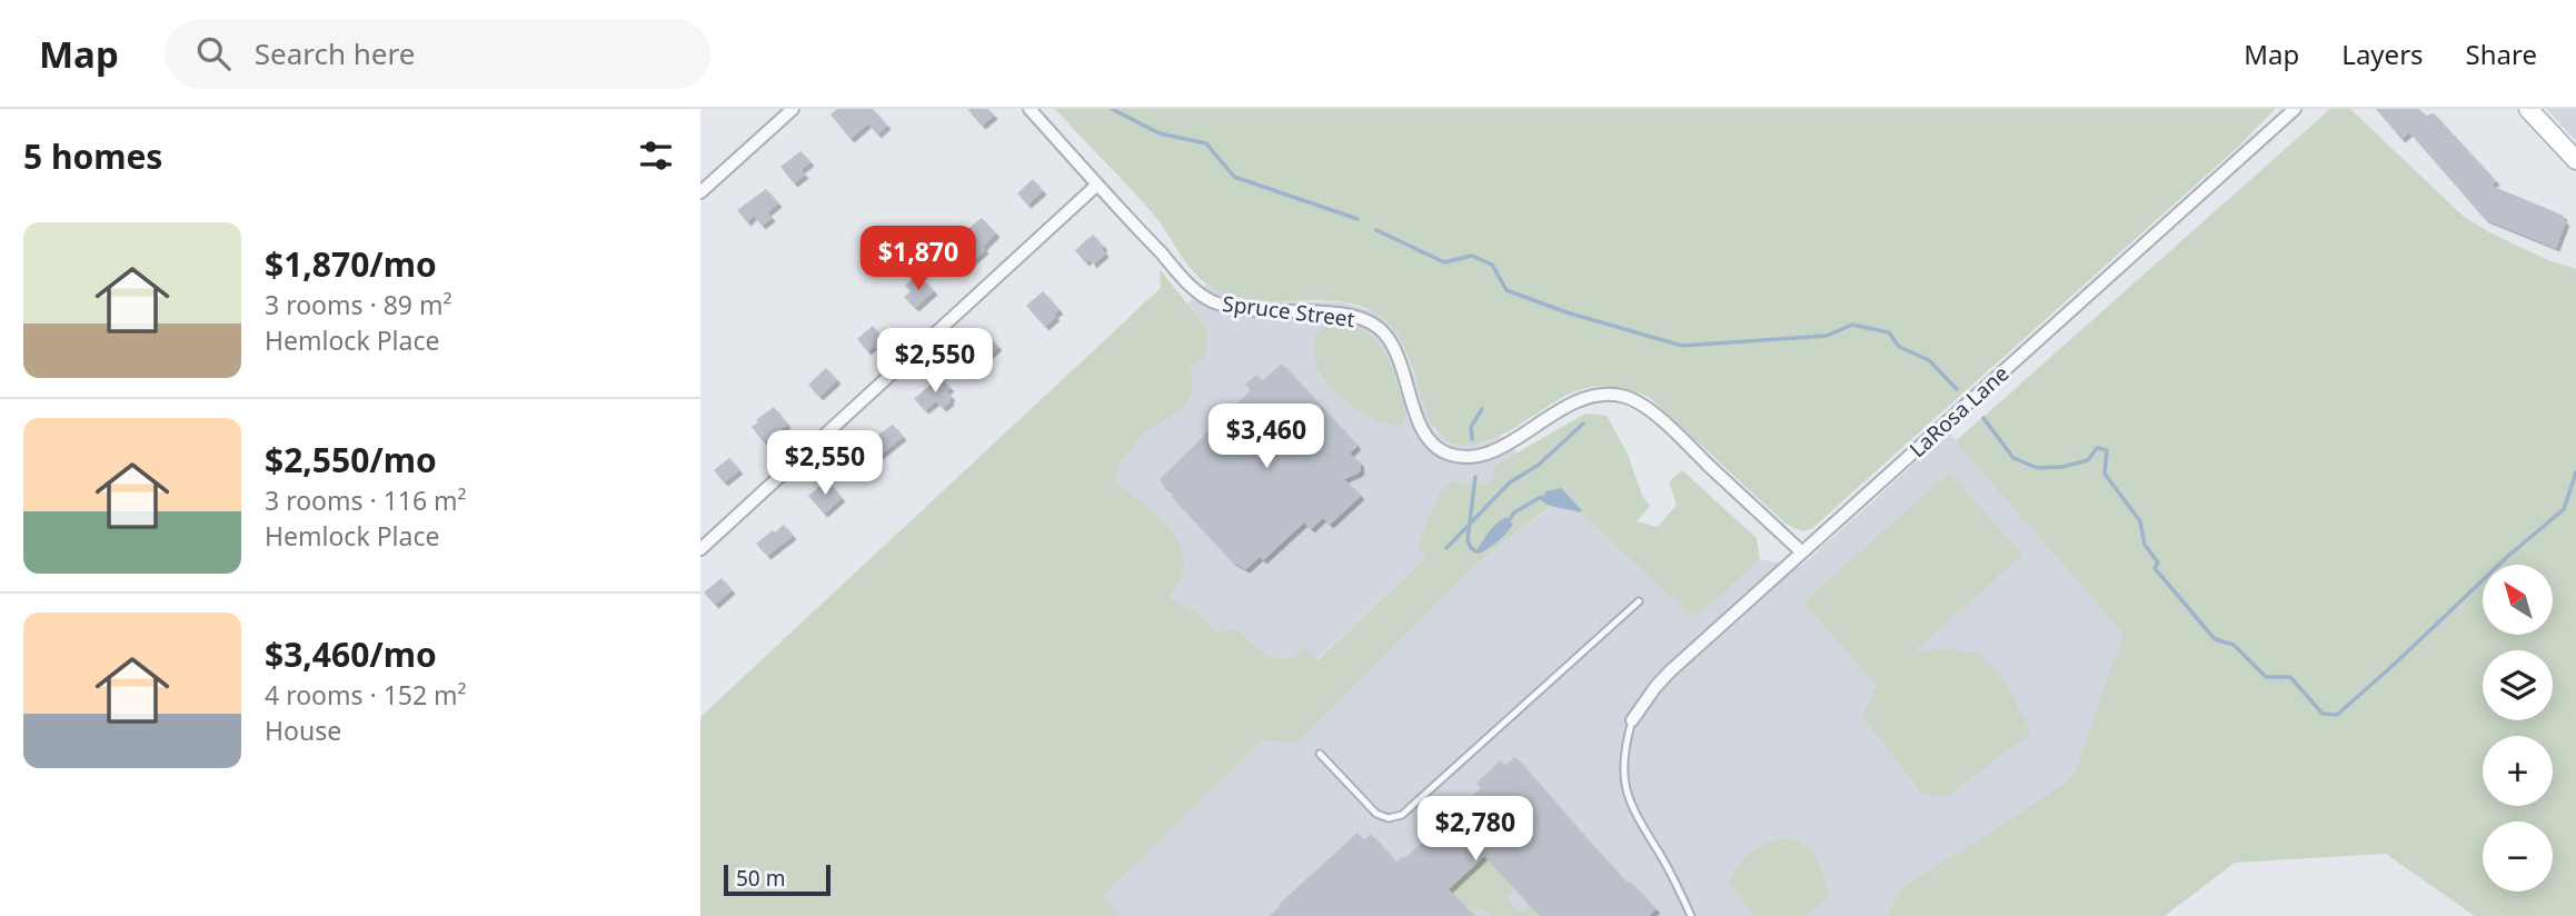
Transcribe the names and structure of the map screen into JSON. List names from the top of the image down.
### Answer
{
  "streets": {
    "street": ["Spruce Street", "LaRosa Lane"]
  },
  "crossings": [
    ["Spruce Street", "LaRosa Lane"]
  ],
  "scale_bar": "50 m",
  "north": "top left",
  "page": {
    "header": "Map",
    "search": "Search here",
    "nav": ["Map", "Layers", "Share"],
    "heading": "5 homes",
    "list": [
      {
        "name": "$1,870/mo",
        "note": "3 rooms · 89 m² · Hemlock Place"
      },
      {
        "name": "$2,550/mo",
        "note": "3 rooms · 116 m² · Hemlock Place"
      },
      {
        "name": "$3,460/mo",
        "note": "4 rooms · 152 m² · House"
      }
    ],
    "price": [
      "$1,870",
      "$2,550",
      "$3,460",
      "$2,550",
      "$2,780"
    ],
    "map_buttons": ["+", "−"],
    "scale": "50 m"
  }
}
